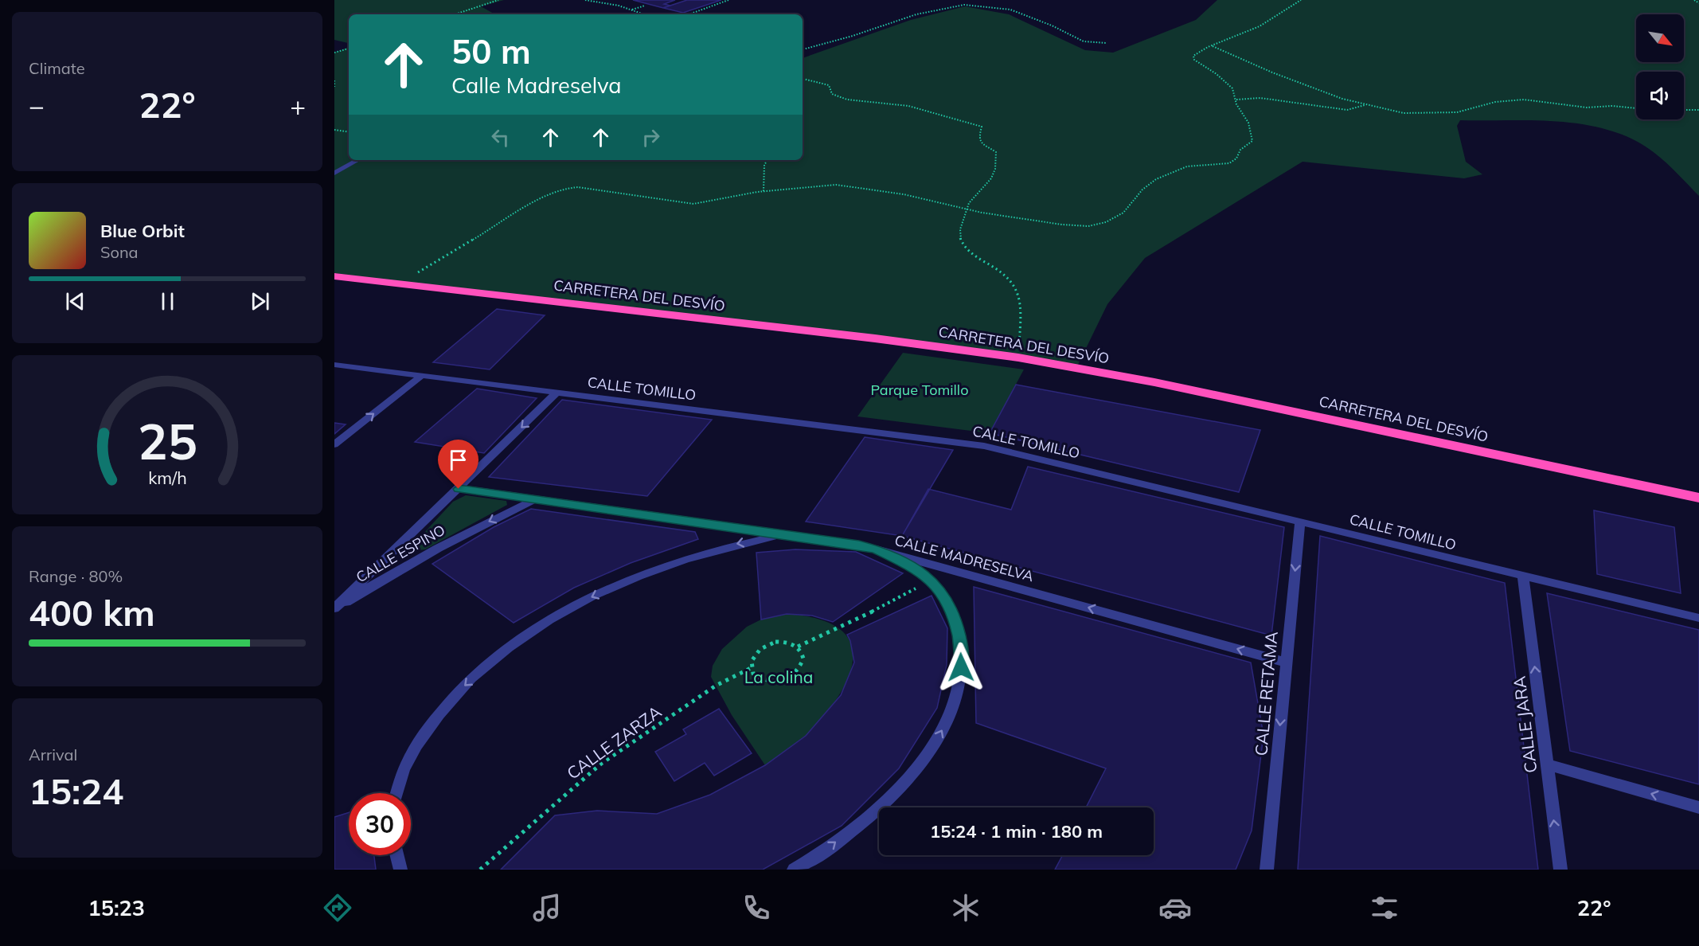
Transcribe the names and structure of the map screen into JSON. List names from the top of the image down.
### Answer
{
  "streets": {
    "highway": ["CARRETERA DEL DESVÍO"],
    "street": [
      "CALLE TOMILLO",
      "CALLE ESPINO",
      "CALLE MADRESELVA",
      "CALLE RETAMA",
      "CALLE JARA"
    ],
    "path": ["CALLE ZARZA"]
  },
  "crossings": [
    ["CALLE TOMILLO", "CALLE ESPINO"],
    ["CALLE TOMILLO", "CALLE RETAMA"],
    ["CALLE TOMILLO", "CALLE JARA"],
    ["CALLE ESPINO", "CALLE MADRESELVA"],
    ["CALLE MADRESELVA", "CALLE RETAMA"]
  ],
  "one_way": ["CALLE MADRESELVA", "CALLE RETAMA", "CALLE JARA"],
  "parks": ["Parque Tomillo", "La colina"],
  "north": "bottom right",
  "page": {
    "tile": [
      "Climate",
      ["Range · 80%", "400 km"],
      ["Arrival", "15:24"]
    ],
    "turn": ["50 m", "Calle Madreselva"],
    "heat": ["−", "22°", "+"],
    "song": ["Blue Orbit", "Sona"],
    "limit": "30",
    "trip": "15:24 · 1 min · 180 m",
    "tabs": ["15:23", "22°"],
    "gauge": ["25", "km/h"]
  }
}
